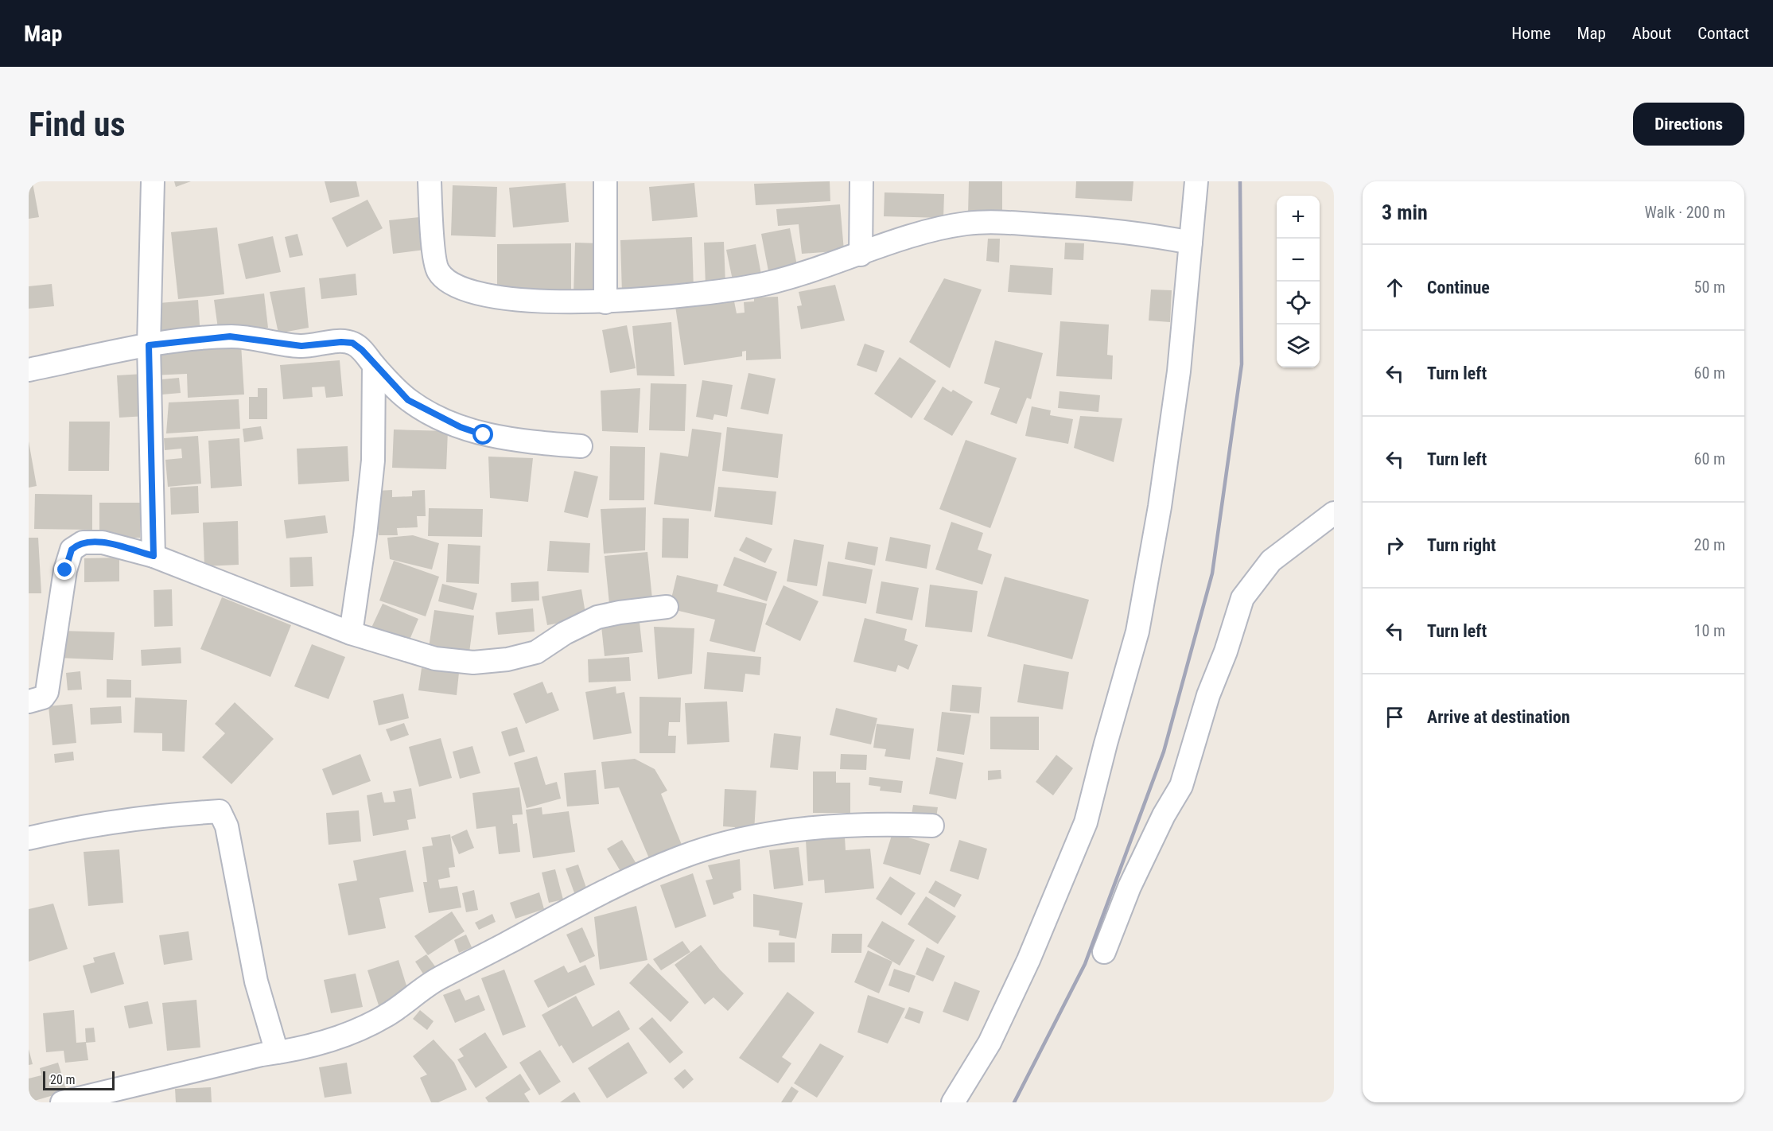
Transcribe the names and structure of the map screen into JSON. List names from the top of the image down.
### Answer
{
  "scale_bar": "20 m",
  "page": {
    "header": "Map",
    "nav": [
      "Home",
      "Map",
      "About",
      "Contact"
    ],
    "buttons": "Directions",
    "title": "Find us",
    "heading": ["3 min", "Walk · 200 m"],
    "map_buttons": ["+", "−"],
    "list": [
      ["Continue", "50 m"],
      ["Turn left", "60 m"],
      ["Turn left", "60 m"],
      ["Turn right", "20 m"],
      ["Turn left", "10 m"],
      "Arrive at destination"
    ],
    "scale": "20 m"
  }
}
